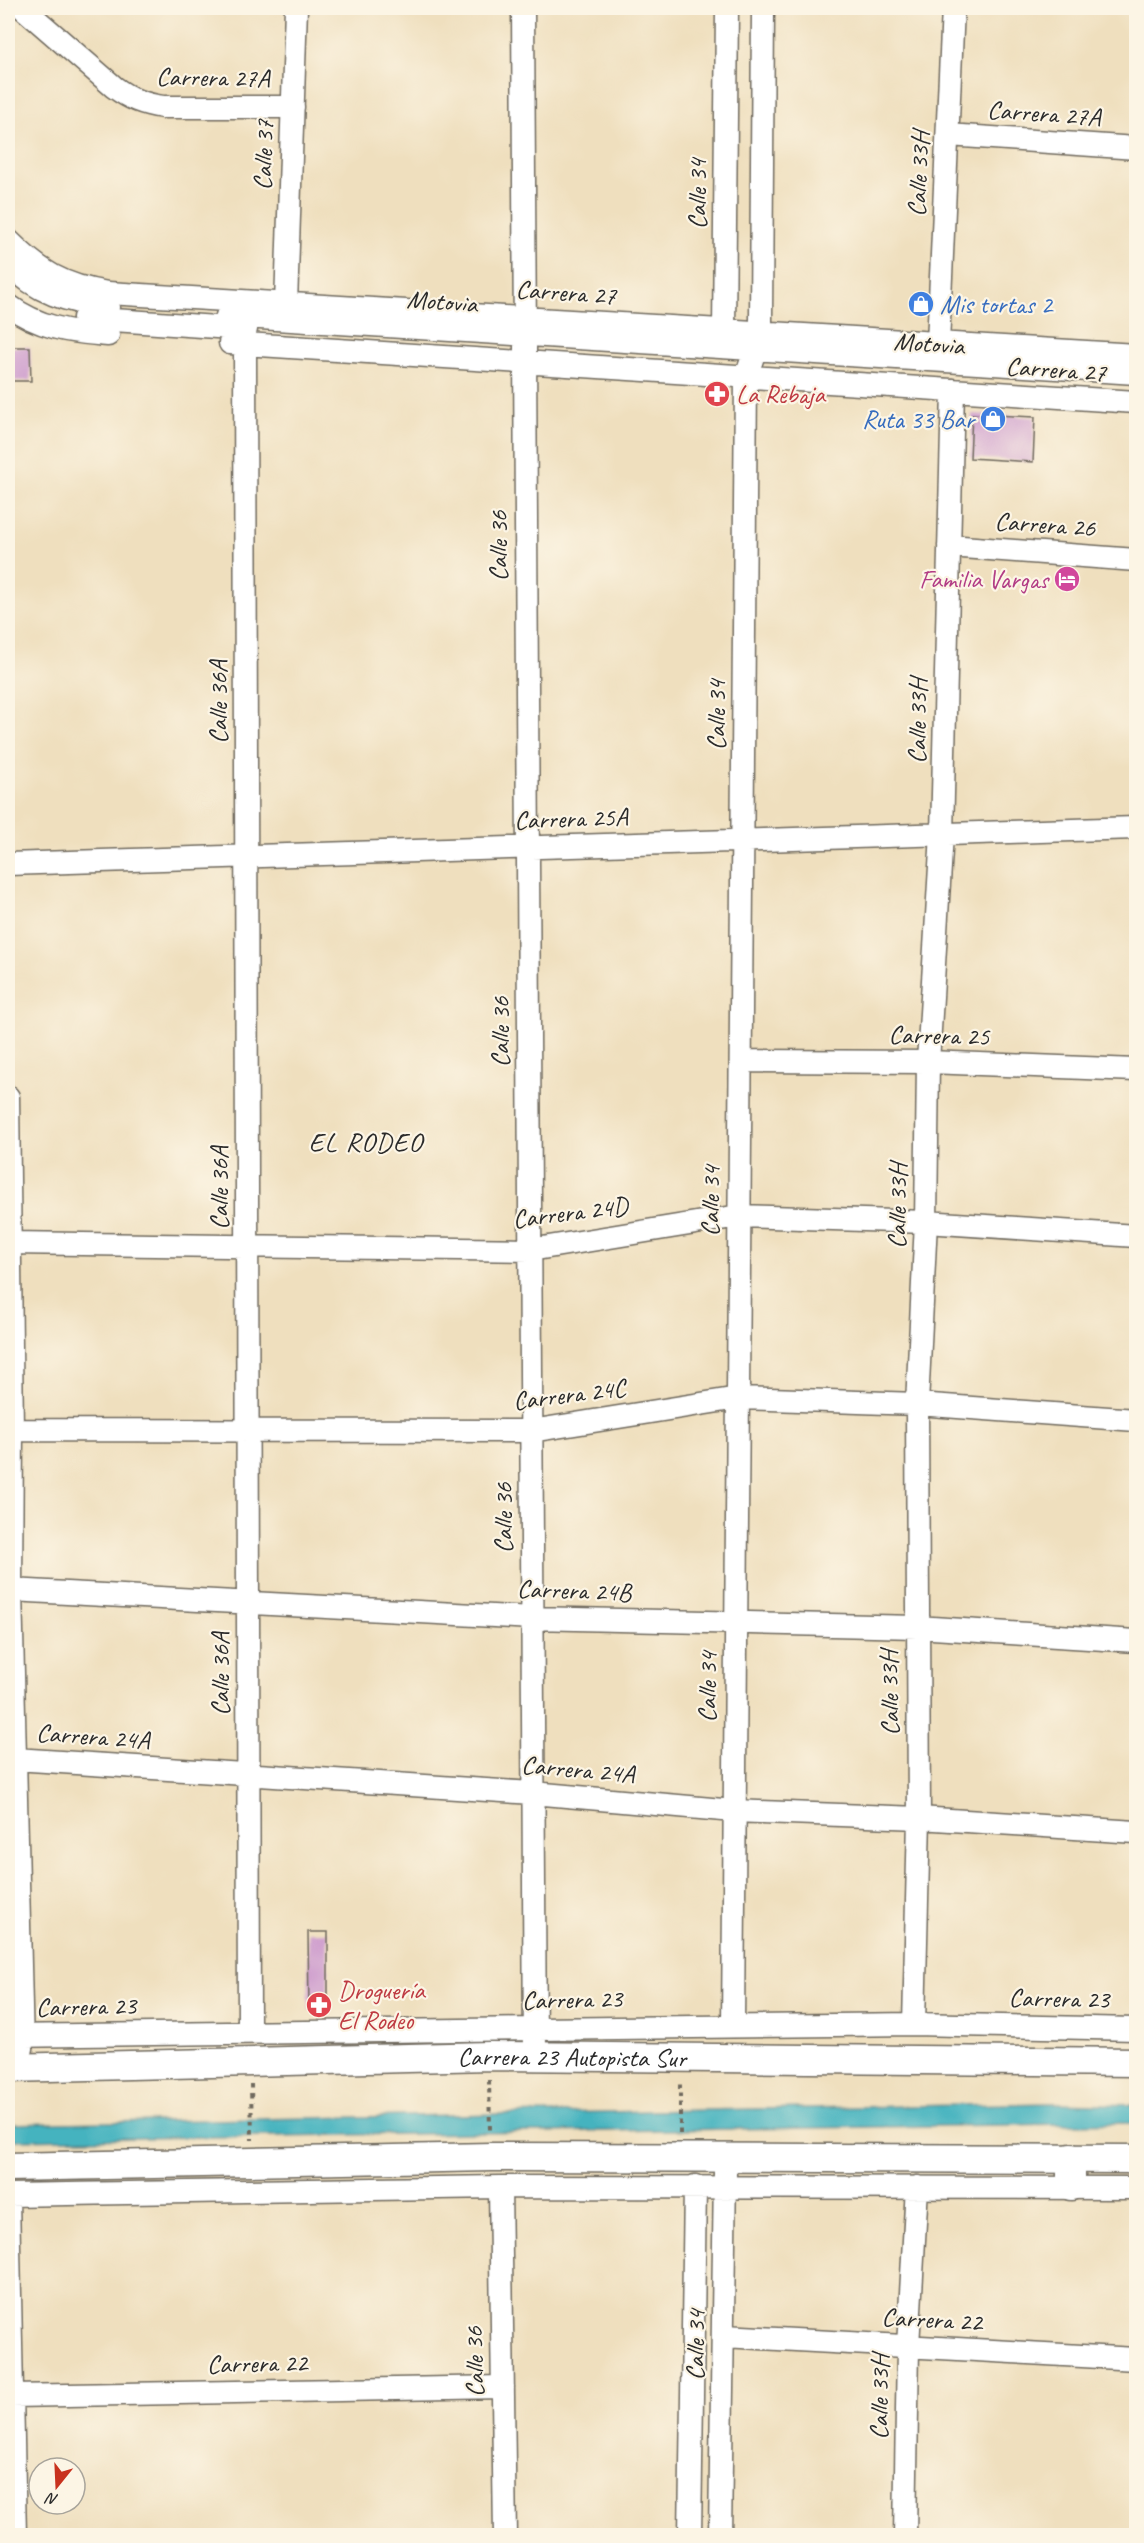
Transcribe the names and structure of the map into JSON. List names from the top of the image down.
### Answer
{
  "streets": {
    "main road": ["Carrera 23 Autopista Sur"],
    "street": [
      "Carrera 27A",
      "Calle 37",
      "Calle 33H",
      "Calle 34",
      "Carrera 27",
      "Motovia",
      "Carrera 26",
      "Calle 36",
      "Calle 36A",
      "Carrera 25A",
      "Carrera 25",
      "Carrera 24D",
      "Carrera 24C",
      "Carrera 24B",
      "Carrera 24A",
      "Carrera 23",
      "Carrera 22"
    ]
  },
  "crossings": [
    ["Carrera 27A", "Calle 37"],
    ["Carrera 27A", "Calle 33H"],
    ["Calle 37", "Carrera 27"],
    ["Calle 33H", "Carrera 27"],
    ["Calle 33H", "Carrera 26"],
    ["Calle 33H", "Carrera 25A"],
    ["Calle 33H", "Carrera 25"],
    ["Calle 33H", "Carrera 24D"],
    ["Calle 33H", "Carrera 24C"],
    ["Calle 33H", "Carrera 24B"],
    ["Calle 33H", "Carrera 24A"],
    ["Calle 33H", "Carrera 23"],
    ["Calle 33H", "Carrera 22"],
    ["Calle 34", "Carrera 27"],
    ["Calle 34", "Motovia"],
    ["Calle 34", "Carrera 25A"],
    ["Calle 34", "Carrera 25"],
    ["Calle 34", "Carrera 24D"],
    ["Calle 34", "Carrera 24C"],
    ["Calle 34", "Carrera 24B"],
    ["Calle 34", "Carrera 24A"],
    ["Calle 34", "Carrera 23"],
    ["Calle 34", "Carrera 22"],
    ["Carrera 27", "Motovia"],
    ["Carrera 27", "Calle 36"],
    ["Carrera 27", "Calle 36A"],
    ["Motovia", "Calle 36"],
    ["Calle 36", "Carrera 25A"],
    ["Calle 36", "Carrera 24D"],
    ["Calle 36", "Carrera 24C"],
    ["Calle 36", "Carrera 24B"],
    ["Calle 36", "Carrera 24A"],
    ["Calle 36", "Carrera 23"],
    ["Calle 36", "Carrera 23 Autopista Sur"],
    ["Calle 36", "Carrera 22"],
    ["Calle 36A", "Carrera 25A"],
    ["Calle 36A", "Carrera 24D"],
    ["Calle 36A", "Carrera 24C"],
    ["Calle 36A", "Carrera 24B"],
    ["Calle 36A", "Carrera 24A"],
    ["Calle 36A", "Carrera 23"]
  ],
  "districts": ["EL RODEO"],
  "places": {
    "shop": ["Mis tortas 2", "Ruta 33 Bar"],
    "pharmacy": ["La Rebaja", "Droguería El Rodeo"],
    "hotel": ["Familia Vargas"]
  },
  "north": "bottom"
}
